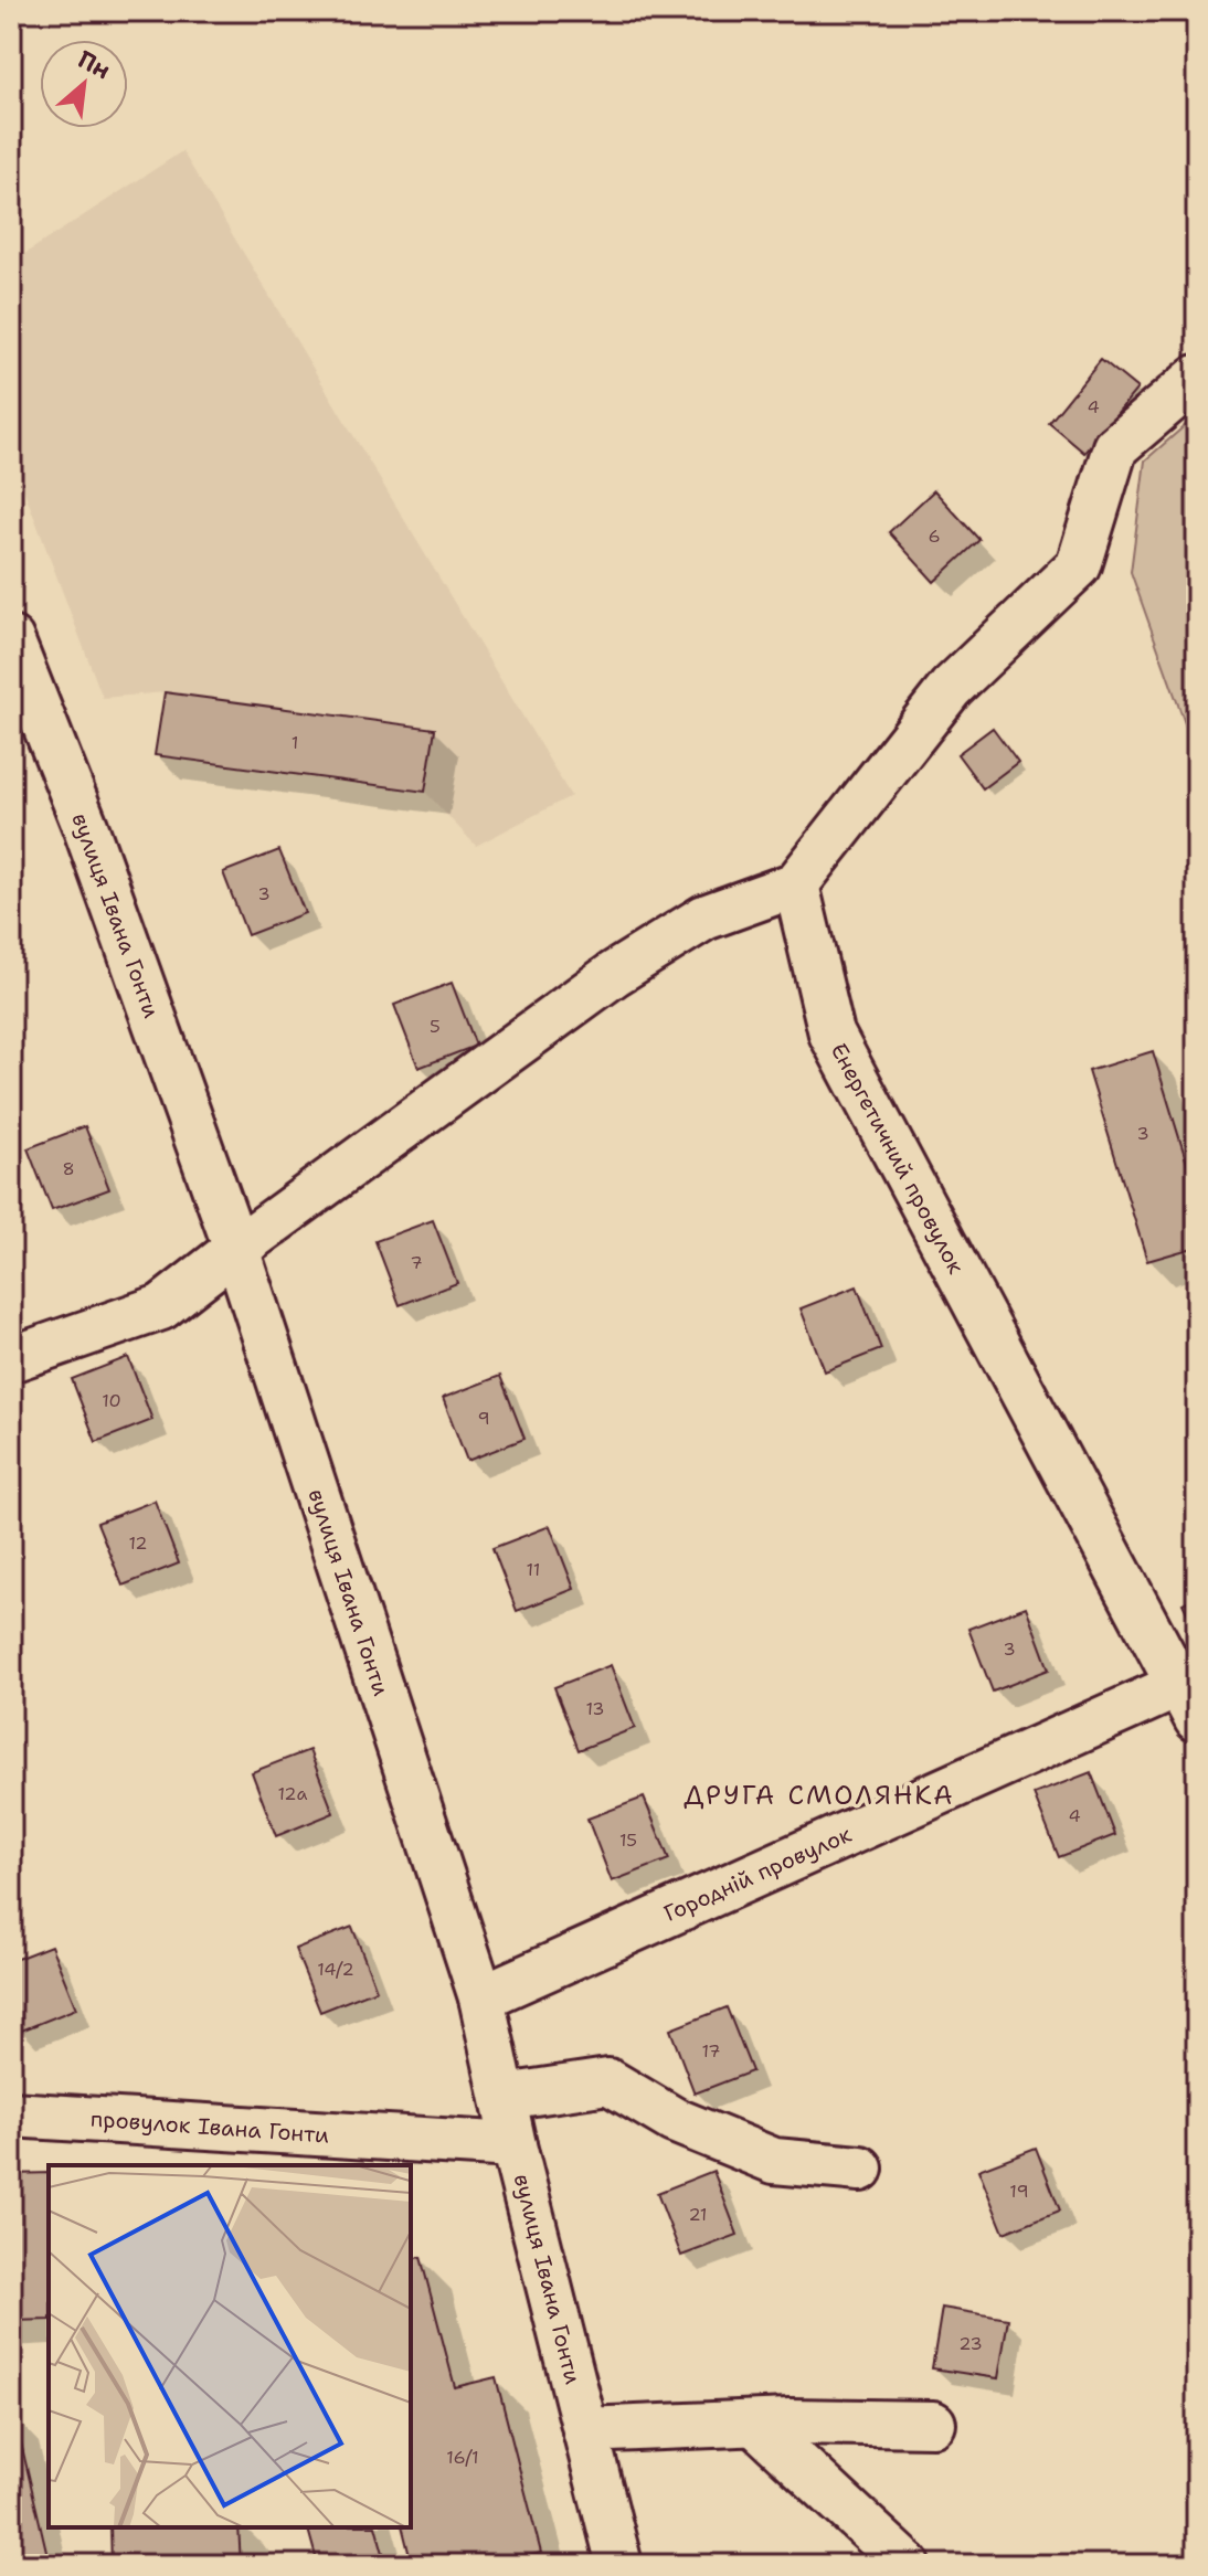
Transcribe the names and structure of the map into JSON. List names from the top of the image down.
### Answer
{
  "streets": {
    "street": [
      "вулиця Івана Гонти",
      "Енергетичний провулок",
      "Городній провулок",
      "провулок Івана Гонти"
    ]
  },
  "crossings": [
    ["вулиця Івана Гонти", "Городній провулок"],
    ["вулиця Івана Гонти", "провулок Івана Гонти"],
    ["Енергетичний провулок", "Городній провулок"]
  ],
  "districts": ["ДРУГА СМОЛЯНКА"],
  "house_numbers": [
    "4",
    "6",
    "1",
    "3",
    "5",
    "3",
    "8",
    "7",
    "10",
    "9",
    "12",
    "11",
    "3",
    "13",
    "12а",
    "4",
    "15",
    "14/2",
    "17",
    "19",
    "21",
    "23",
    "16/1"
  ],
  "north": "top right"
}
